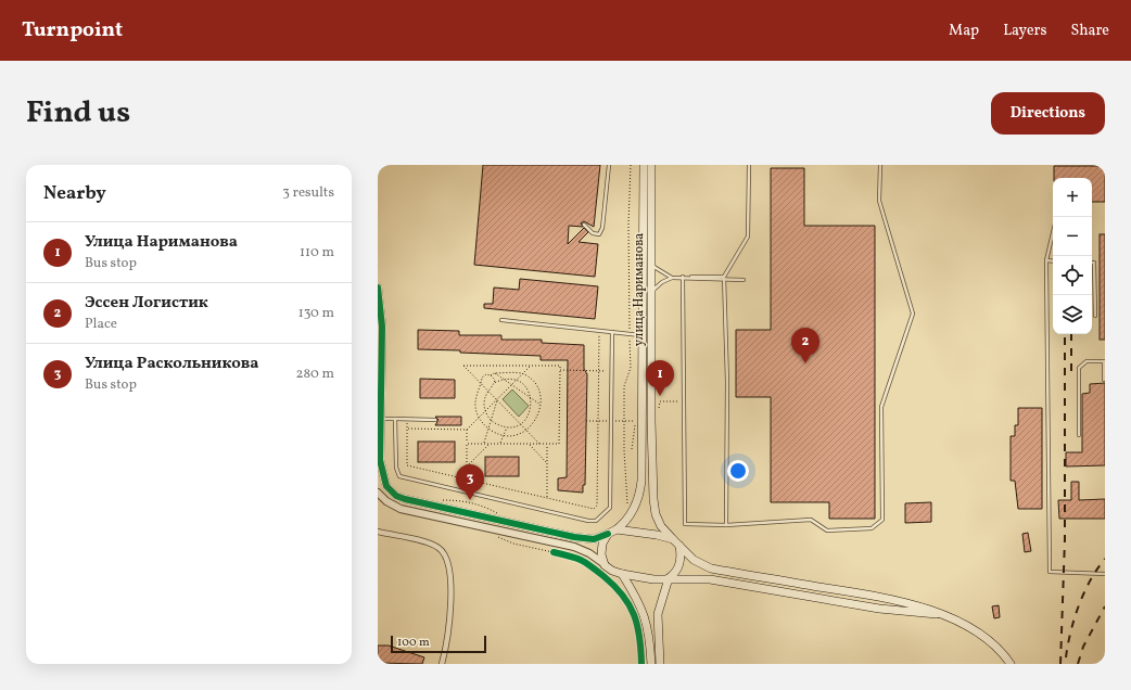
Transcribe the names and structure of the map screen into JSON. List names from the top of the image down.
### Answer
{
  "streets": {
    "main road": ["улица Нариманова"]
  },
  "scale_bar": "100 m",
  "page": {
    "header": "Turnpoint",
    "nav": ["Map", "Layers", "Share"],
    "title": "Find us",
    "buttons": "Directions",
    "heading": ["Nearby", "3 results"],
    "map_buttons": ["+", "−"],
    "list": [
      {
        "mark": "1",
        "name": "Улица Нариманова",
        "note": "Bus stop",
        "value": "110 m"
      },
      {
        "mark": "2",
        "name": "Эссен Логистик",
        "note": "Place",
        "value": "130 m"
      },
      {
        "mark": "3",
        "name": "Улица Раскольникова",
        "note": "Bus stop",
        "value": "280 m"
      }
    ],
    "pins": ["2", "1", "3"],
    "scale": "100 m"
  }
}
